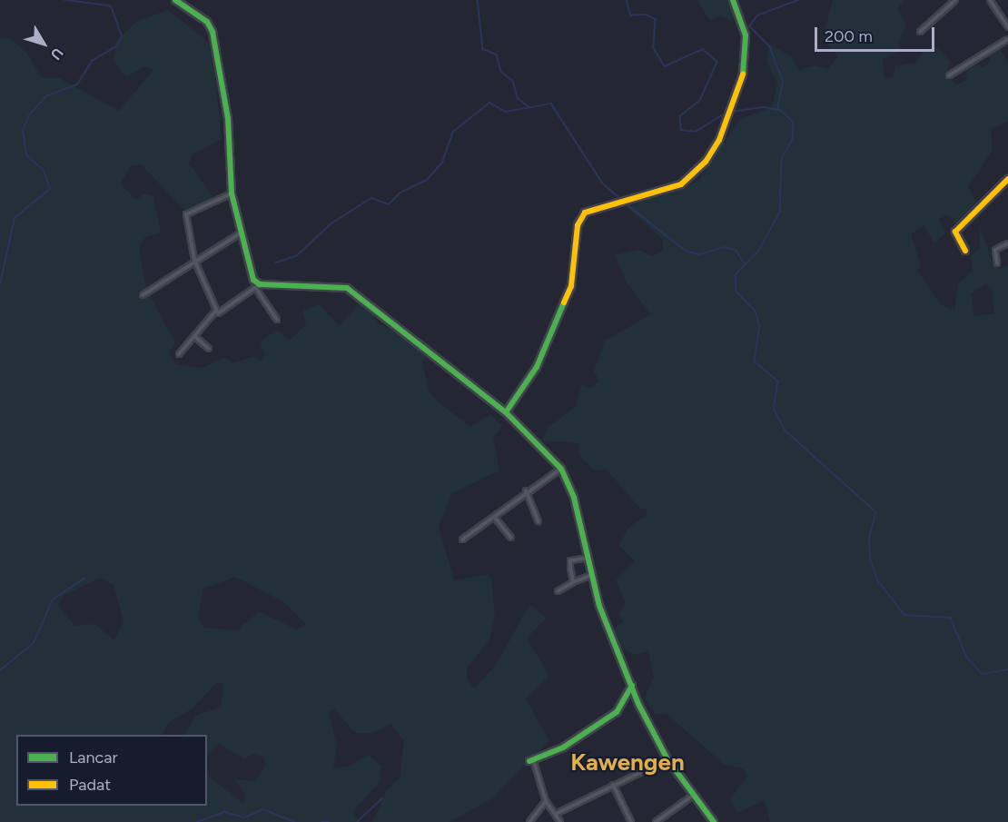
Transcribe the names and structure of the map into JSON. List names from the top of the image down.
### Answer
{
  "districts": ["Kawengen"],
  "legend": ["Lancar", "Padat"],
  "scale_bar": "200 m",
  "north": "bottom right"
}
